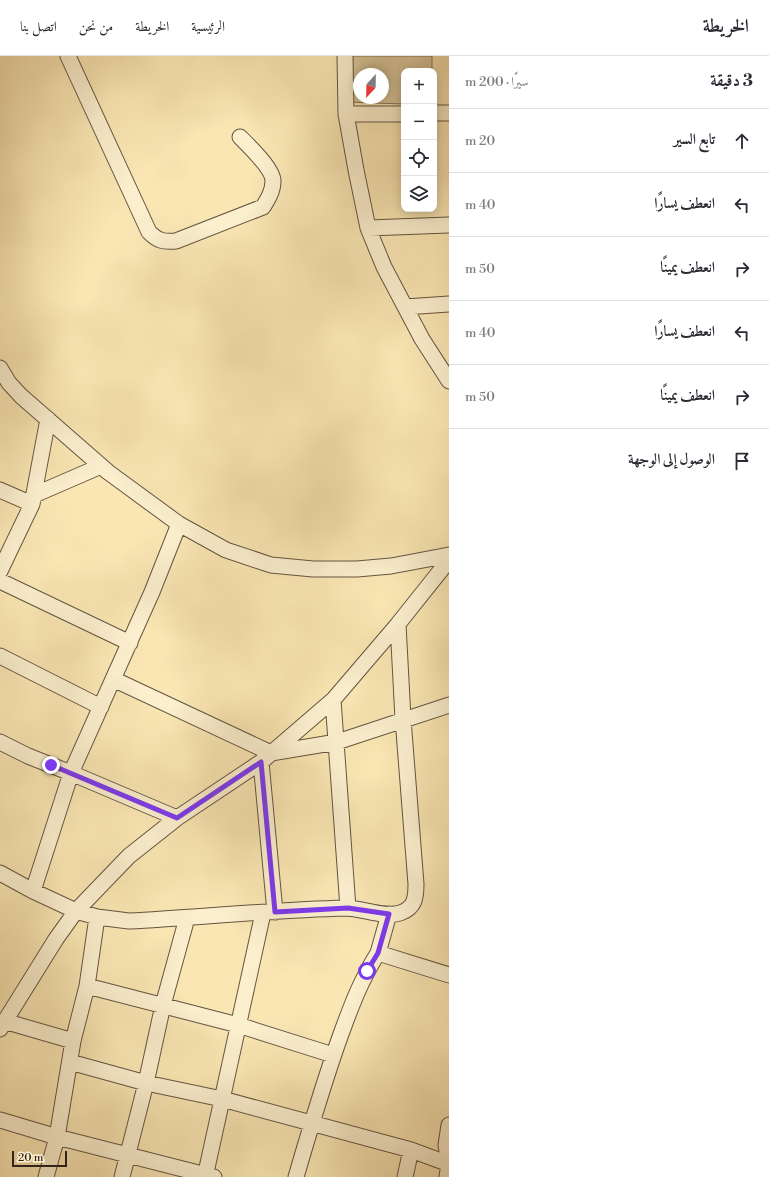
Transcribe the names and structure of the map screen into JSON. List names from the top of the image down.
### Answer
{
  "scale_bar": "20 m",
  "north": "bottom",
  "page": {
    "header": "الخريطة",
    "nav": [
      "الرئيسية",
      "الخريطة",
      "من نحن",
      "اتصل بنا"
    ],
    "heading": ["3 دقيقة", "سيرًا · 200 m"],
    "map_buttons": ["+", "−"],
    "list": [
      ["تابع السير", "20 m"],
      ["انعطف يسارًا", "40 m"],
      ["انعطف يمينًا", "50 m"],
      ["انعطف يسارًا", "40 m"],
      ["انعطف يمينًا", "50 m"],
      "الوصول إلى الوجهة"
    ],
    "scale": "20 m"
  }
}
